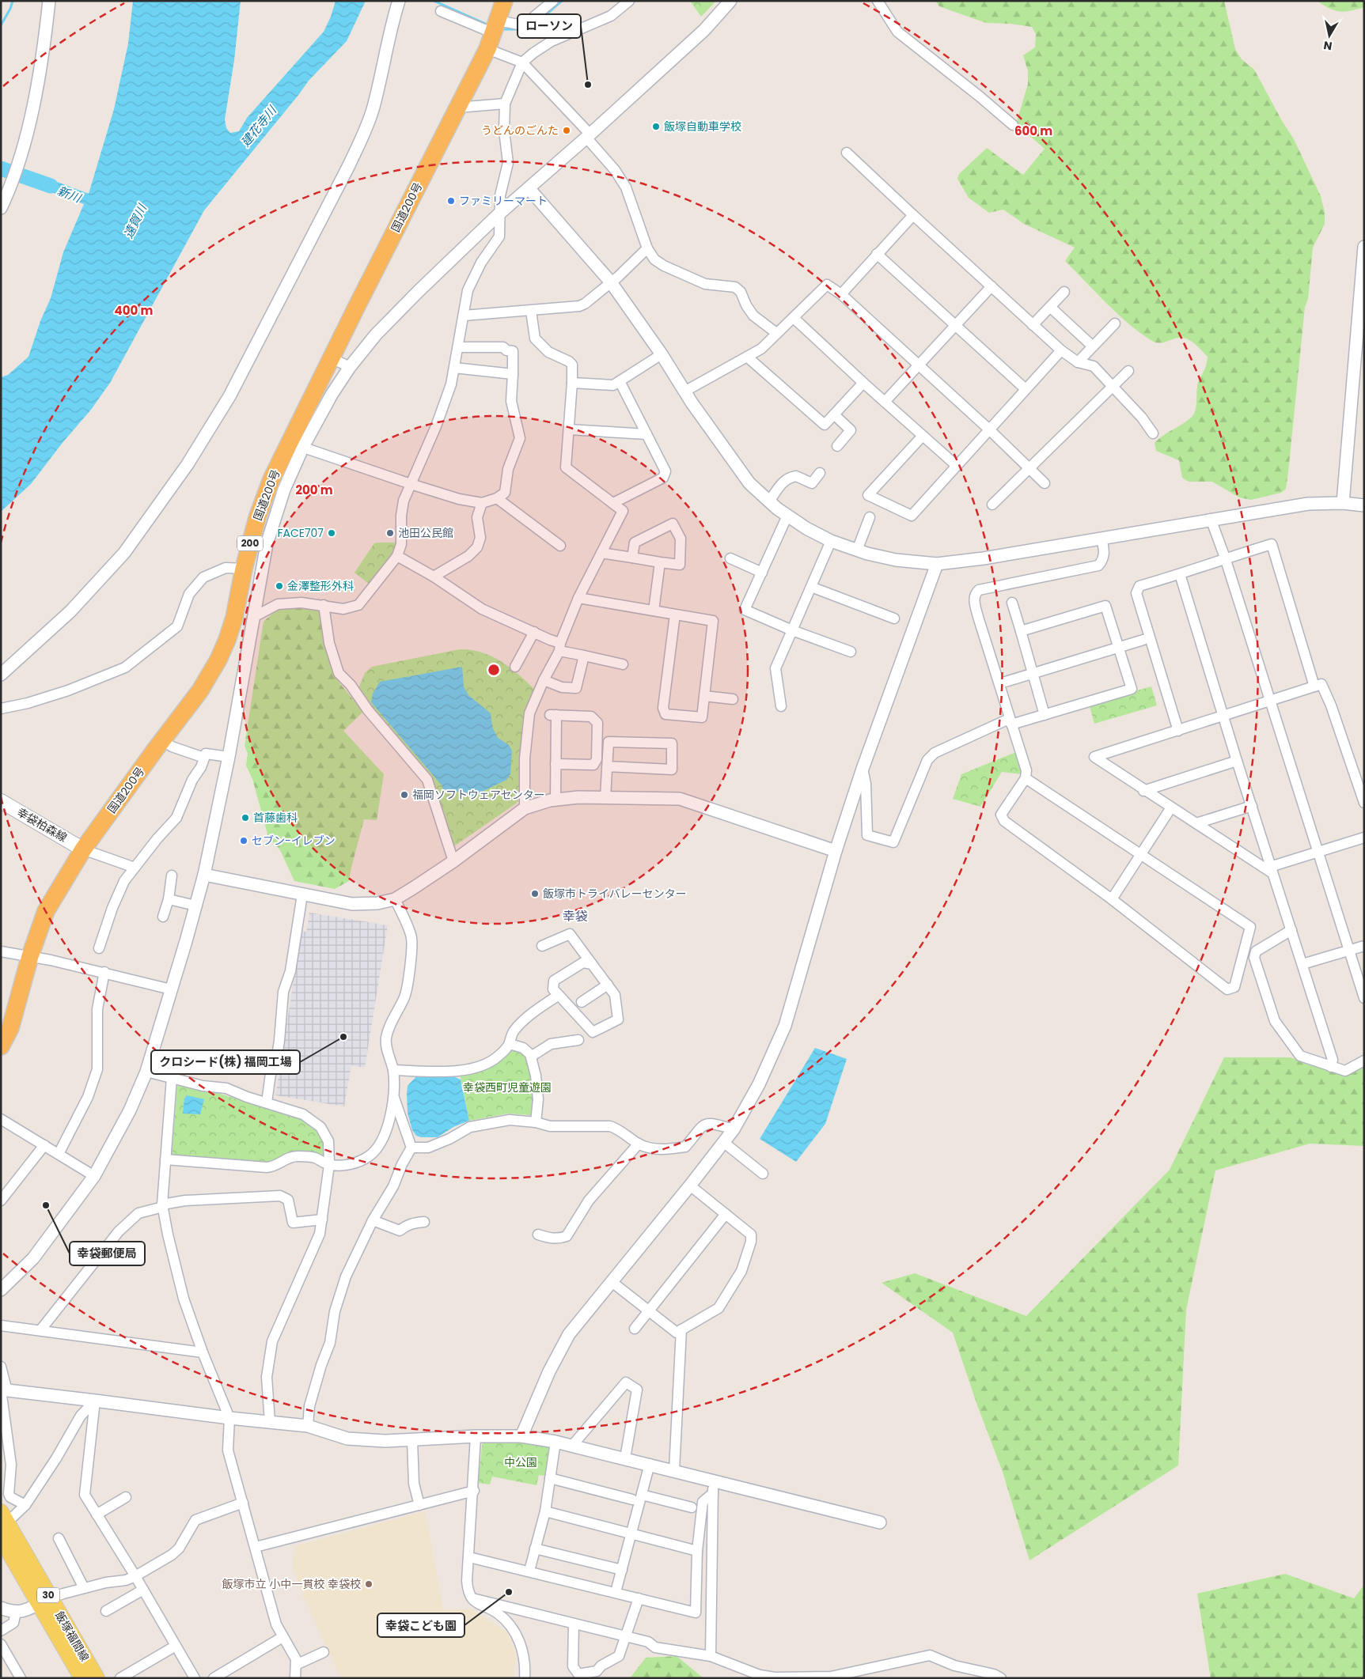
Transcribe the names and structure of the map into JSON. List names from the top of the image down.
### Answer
{
  "streets": {
    "highway": ["国道200号", "200"],
    "main road": ["幸袋柏森線", "30", "飯塚福間線"]
  },
  "crossings": [
    ["国道200号", "幸袋柏森線"]
  ],
  "districts": ["幸袋"],
  "water": ["建花寺川", "新川", "遠賀川"],
  "parks": ["幸袋西町児童遊園", "中公園"],
  "places": [
    "ローソン",
    "飯塚自動車学校",
    "うどんのごんた",
    "ファミリーマート",
    "FACE707",
    "池田公民館",
    "金澤整形外科",
    "福岡ソフトウェアセンター",
    "首藤歯科",
    "セブン-イレブン",
    "飯塚市トライバレーセンター",
    "クロシード(株) 福岡工場",
    "幸袋郵便局",
    "飯塚市立 小中一貫校 幸袋校",
    "幸袋こども園"
  ],
  "north": "bottom",
  "rings": ["600 m", "400 m", "200 m"]
}
